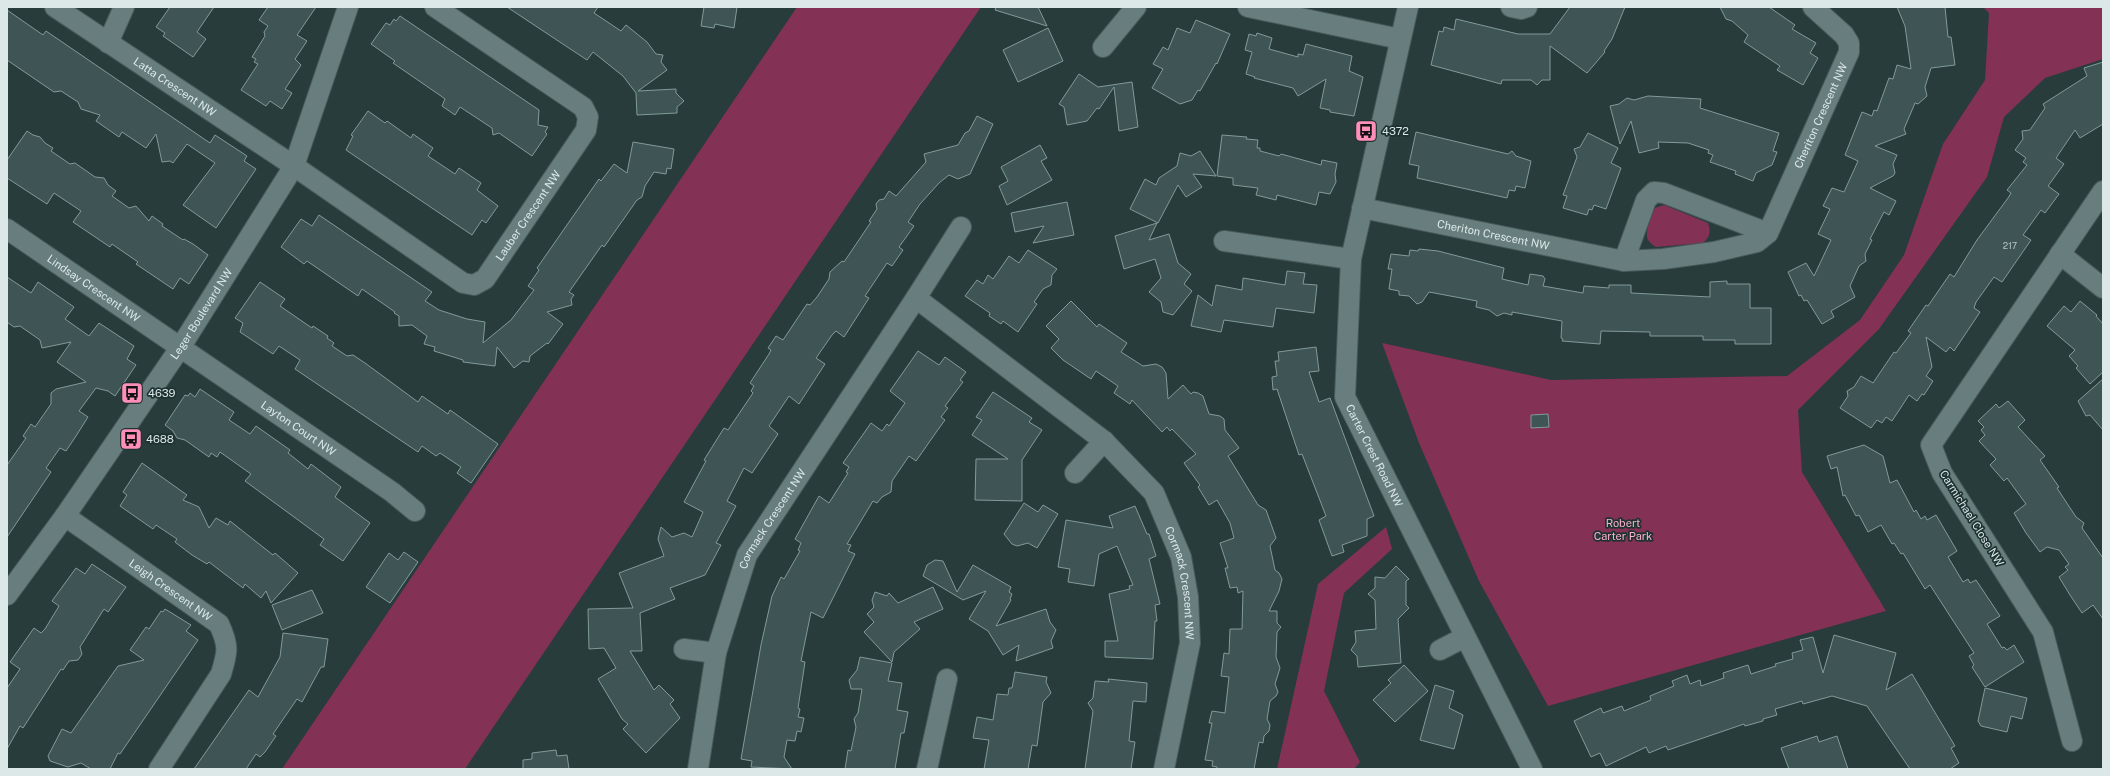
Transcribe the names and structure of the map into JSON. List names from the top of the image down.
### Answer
{
  "streets": {
    "street": [
      "Latta Crescent NW",
      "Cheriton Crescent NW",
      "Lauber Crescent NW",
      "Lindsay Crescent NW",
      "Leger Boulevard NW",
      "Layton Court NW",
      "Carter Crest Road NW",
      "Carmichael Close NW",
      "Cormack Crescent NW",
      "Leigh Crescent NW"
    ]
  },
  "crossings": [
    ["Latta Crescent NW", "Lauber Crescent NW"],
    ["Latta Crescent NW", "Leger Boulevard NW"],
    ["Cheriton Crescent NW", "Carter Crest Road NW"],
    ["Lauber Crescent NW", "Leger Boulevard NW"],
    ["Lindsay Crescent NW", "Leger Boulevard NW"],
    ["Lindsay Crescent NW", "Layton Court NW"],
    ["Leger Boulevard NW", "Layton Court NW"],
    ["Leger Boulevard NW", "Leigh Crescent NW"]
  ],
  "parks": ["Robert Carter Park"],
  "places": {
    "bus stop": ["4372", "4639", "4688"]
  },
  "house_numbers": ["217"]
}
